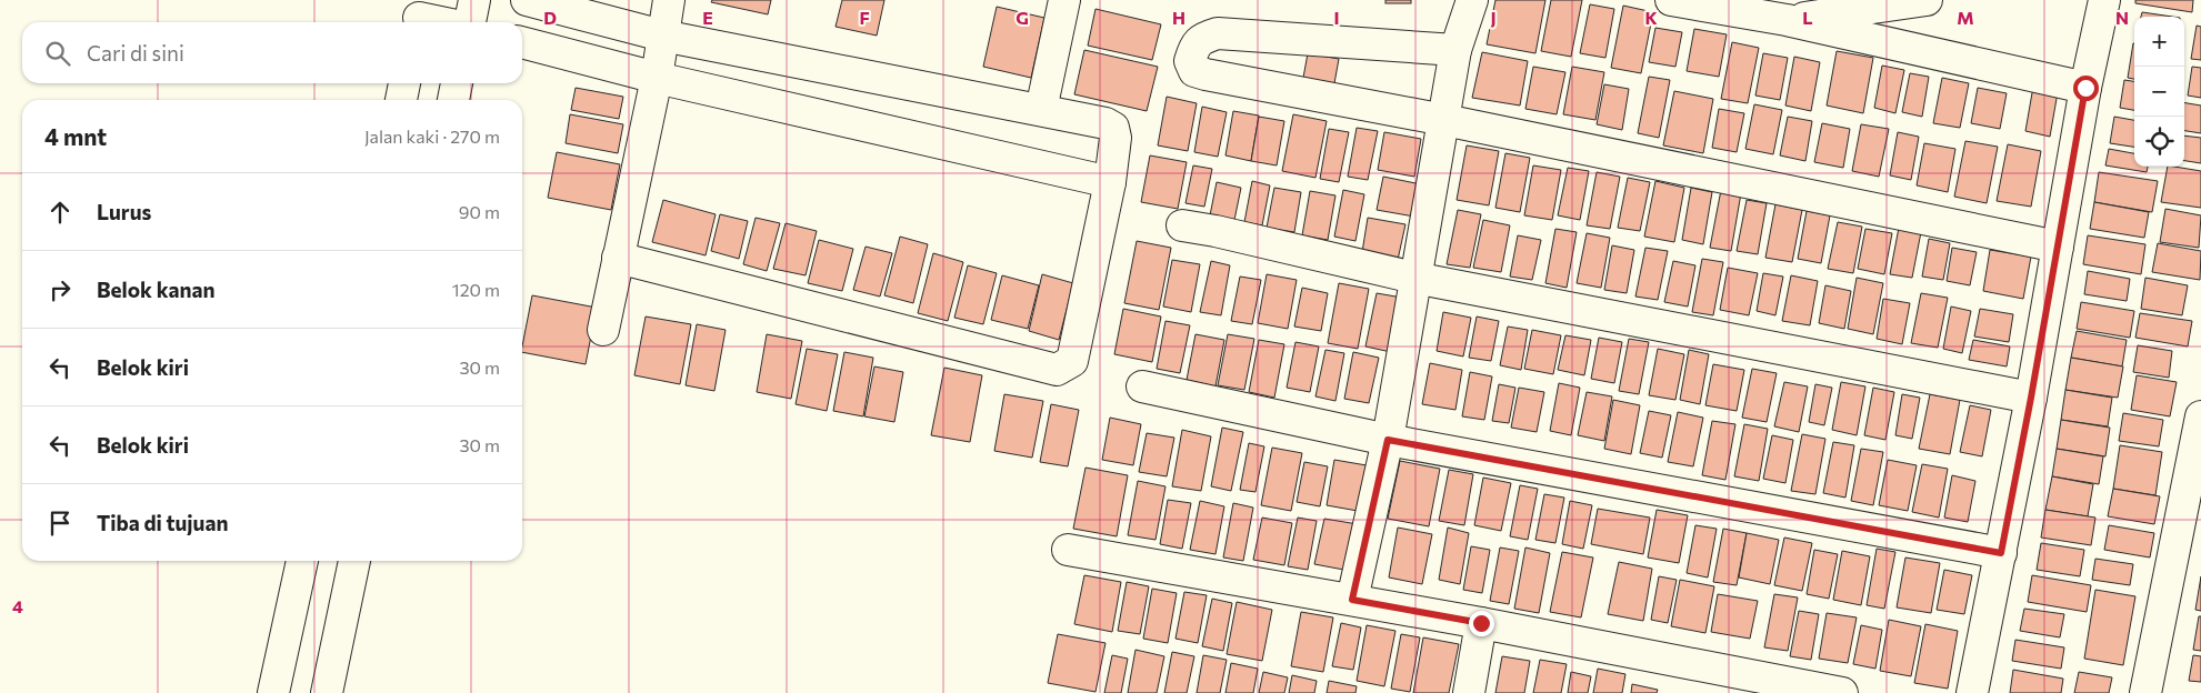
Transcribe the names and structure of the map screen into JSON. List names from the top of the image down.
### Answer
{
  "page": {
    "map_buttons": ["+", "−"],
    "search": "Cari di sini",
    "heading": ["4 mnt", "Jalan kaki · 270 m"],
    "list": [
      ["Lurus", "90 m"],
      ["Belok kanan", "120 m"],
      ["Belok kiri", "30 m"],
      ["Belok kiri", "30 m"],
      "Tiba di tujuan"
    ]
  },
  "grid": {
    "columns": [
      "D",
      "E",
      "F",
      "G",
      "H",
      "I",
      "J",
      "K",
      "L",
      "M",
      "N"
    ],
    "rows": ["4"]
  }
}
